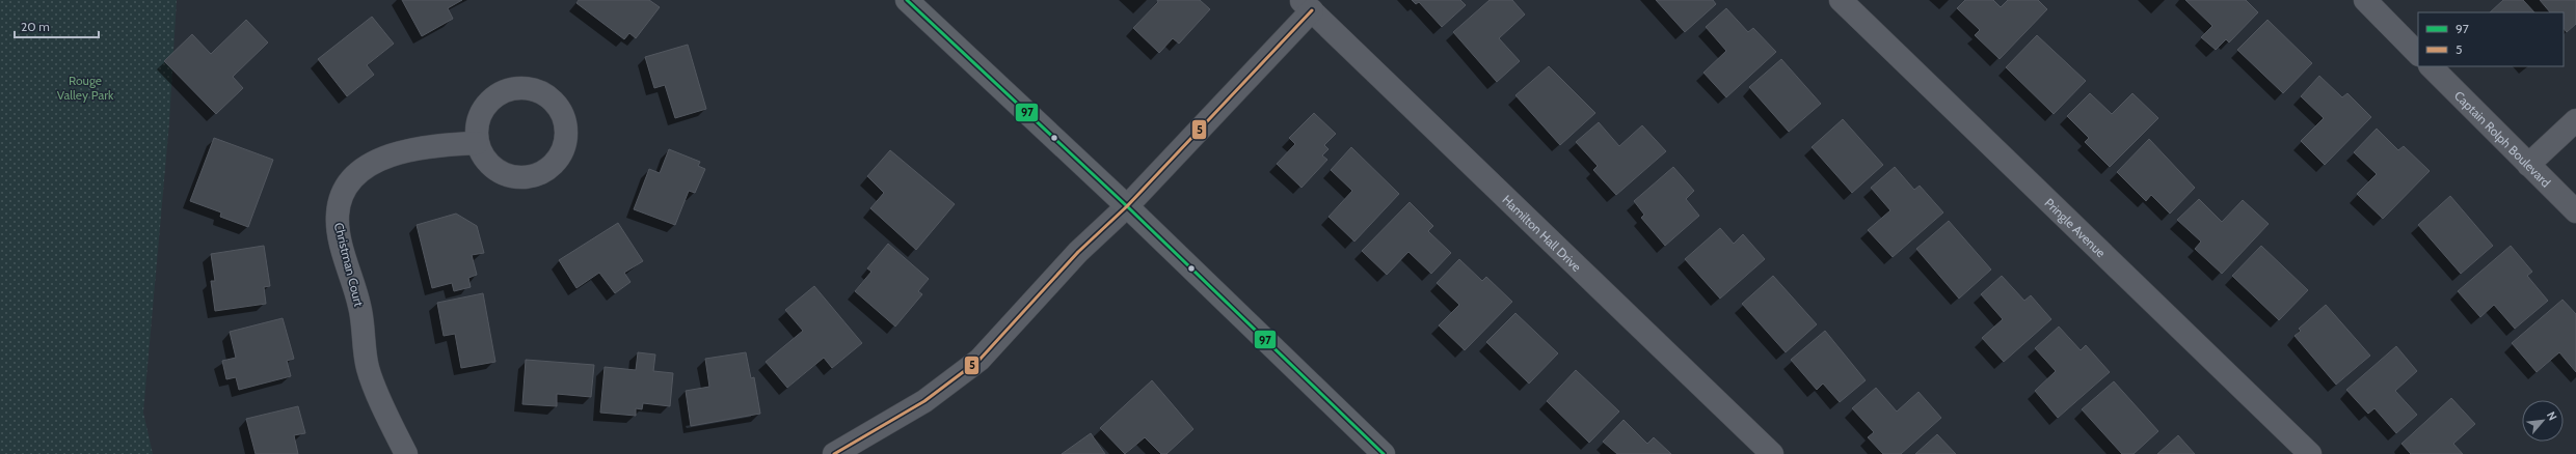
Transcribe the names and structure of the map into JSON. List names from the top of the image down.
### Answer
{
  "streets": {
    "street": [
      "Captain Rolph Boulevard",
      "Pringle Avenue",
      "Hamilton Hall Drive",
      "Christman Court"
    ]
  },
  "parks": ["Rouge Valley Park"],
  "lines": ["transit line 97", "transit line 5"],
  "legend": ["97", "5"],
  "scale_bar": "20 m",
  "north": "top right"
}
